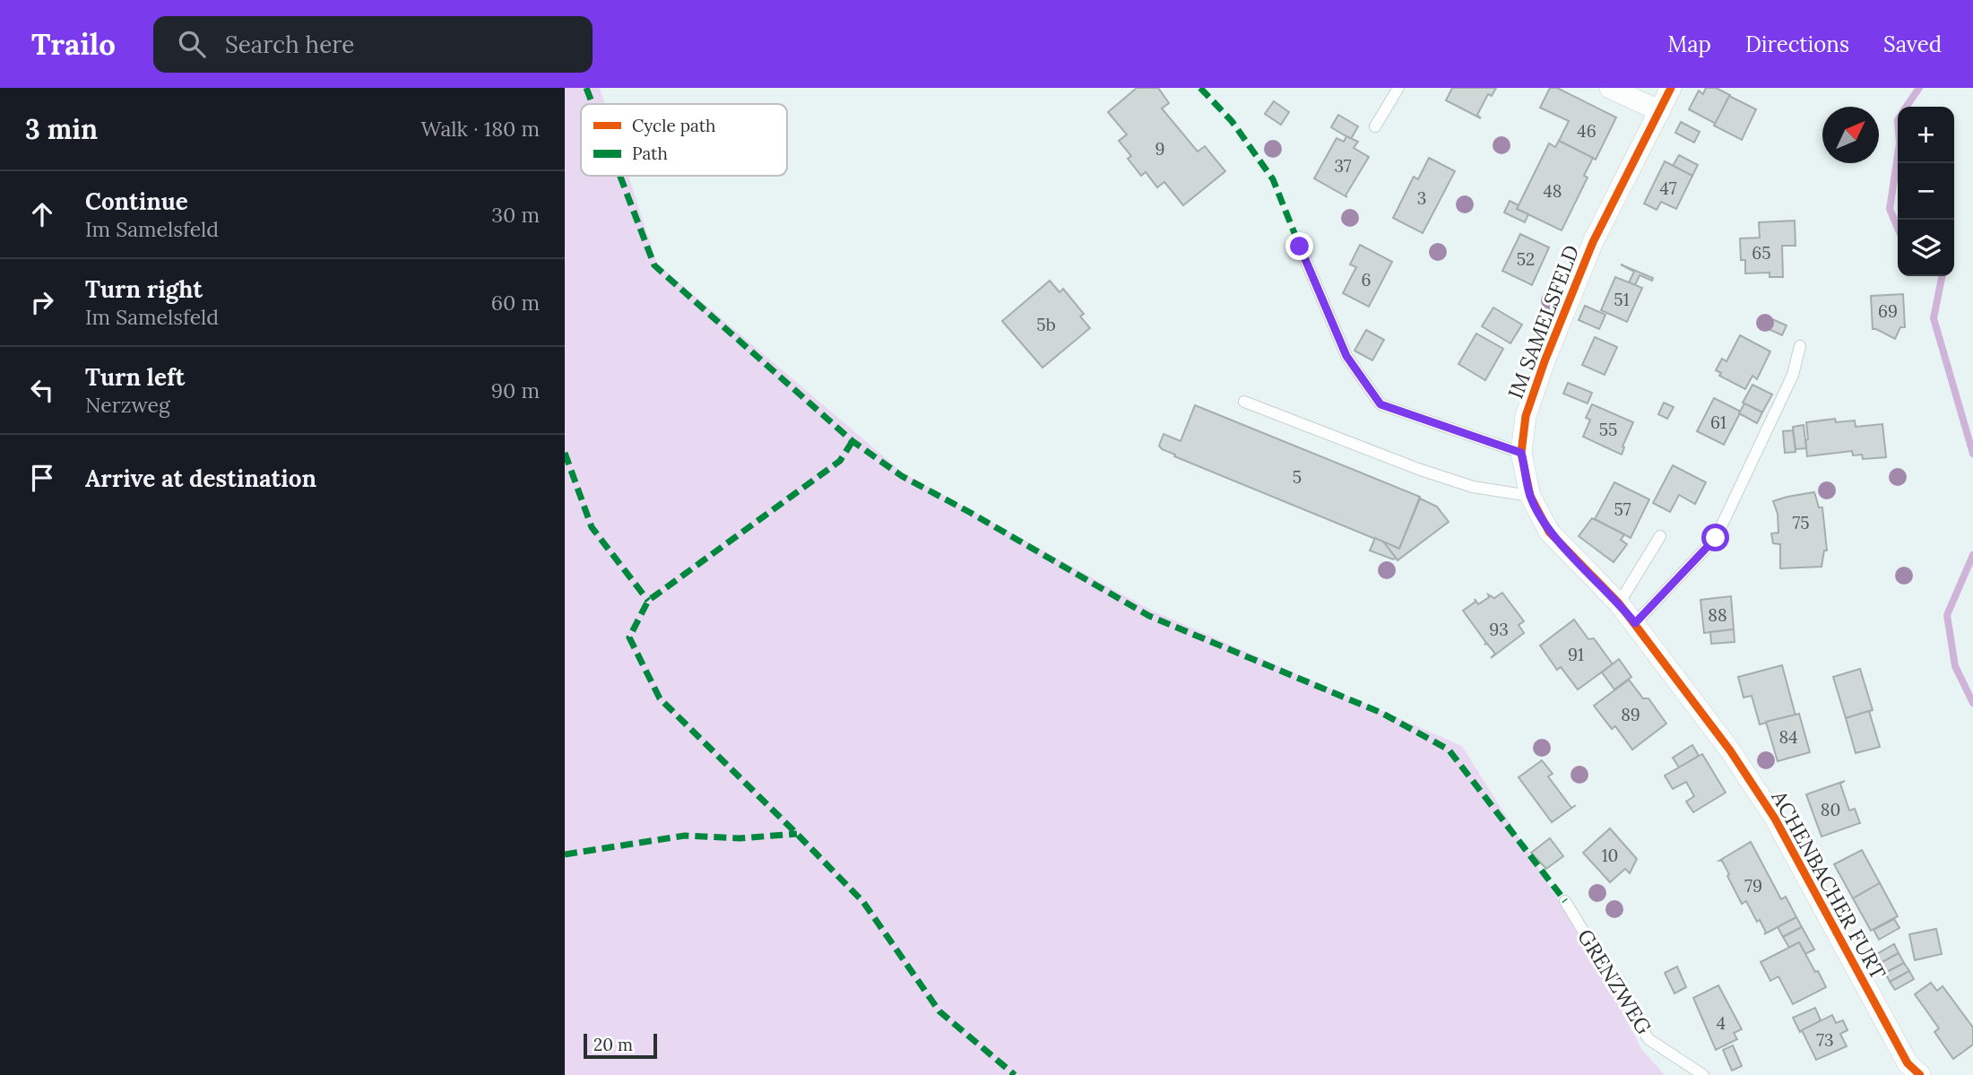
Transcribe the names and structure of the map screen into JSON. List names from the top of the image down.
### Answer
{
  "streets": {
    "street": ["IM SAMELSFELD", "ACHENBACHER FURT"],
    "lane": ["GRENZWEG"]
  },
  "crossings": [
    ["IM SAMELSFELD", "ACHENBACHER FURT"]
  ],
  "house_numbers": [
    "46",
    "9",
    "37",
    "47",
    "48",
    "3",
    "65",
    "52",
    "6",
    "51",
    "69",
    "5b",
    "61",
    "55",
    "5",
    "57",
    "75",
    "88",
    "93",
    "91",
    "89",
    "84",
    "80",
    "10",
    "79",
    "4",
    "73"
  ],
  "legend": ["Cycle path", "Path"],
  "scale_bar": "20 m",
  "north": "top right",
  "page": {
    "header": "Trailo",
    "search": "Search here",
    "nav": ["Map", "Directions", "Saved"],
    "heading": ["3 min", "Walk · 180 m"],
    "map_buttons": ["+", "−"],
    "list": [
      ["Continue", "Im Samelsfeld", "30 m"],
      ["Turn right", "Im Samelsfeld", "60 m"],
      ["Turn left", "Nerzweg", "90 m"],
      "Arrive at destination"
    ],
    "scale": "20 m"
  }
}
